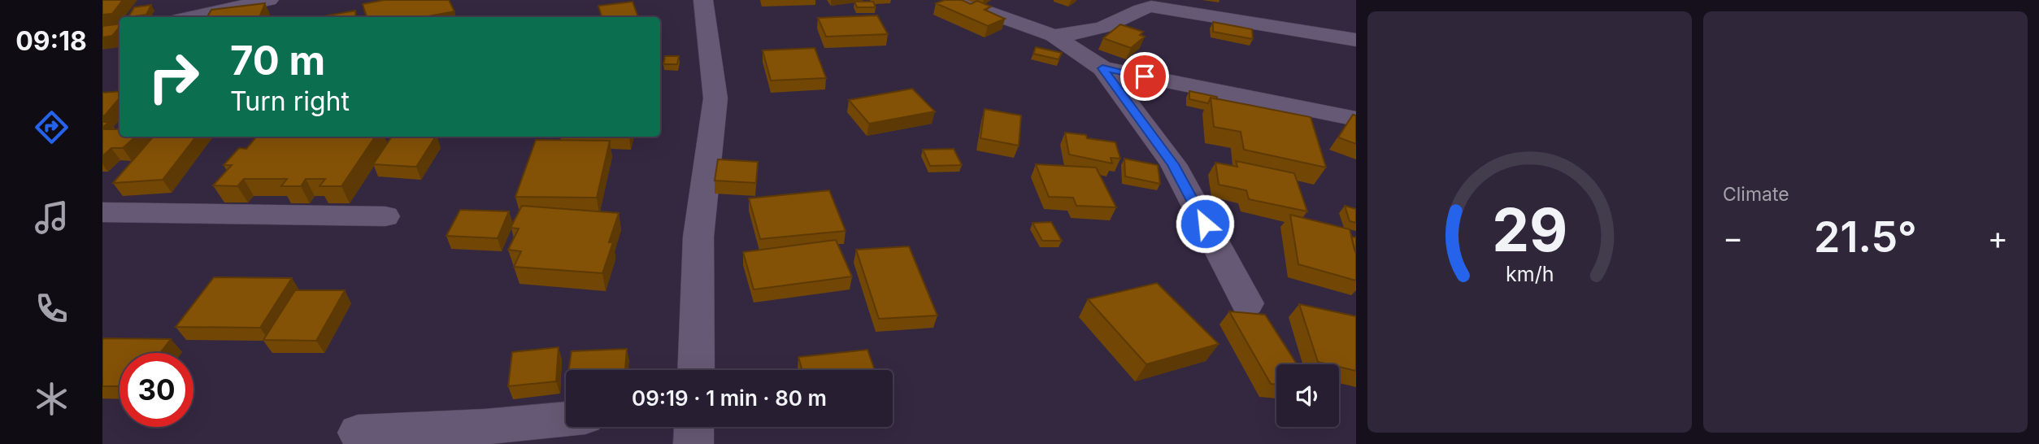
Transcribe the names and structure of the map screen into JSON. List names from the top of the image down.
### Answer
{
  "page": {
    "tabs": "09:18",
    "tile": "Climate",
    "turn": ["70 m", "Turn right"],
    "heat": ["−", "21.5°", "+"],
    "limit": "30",
    "trip": "09:19 · 1 min · 80 m",
    "gauge": ["29", "km/h"]
  }
}
